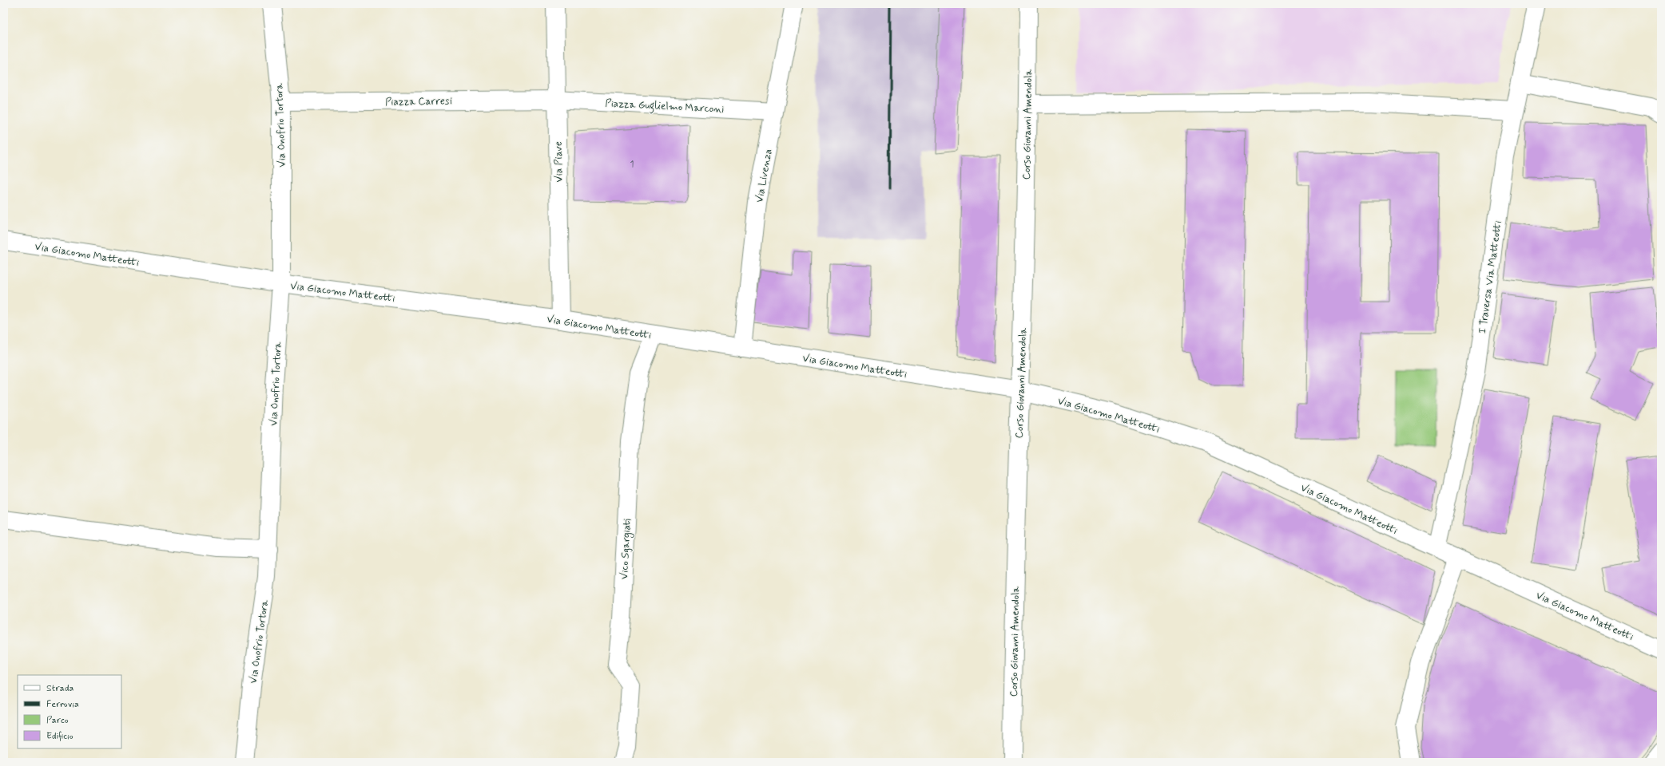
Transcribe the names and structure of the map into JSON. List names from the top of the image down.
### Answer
{
  "streets": {
    "street": [
      "Piazza Carresi",
      "Piazza Guglielmo Marconi",
      "Corso Giovanni Amendola",
      "Via Onofrio Tortora",
      "Via Piave",
      "Via Livenza",
      "Via Giacomo Matteotti",
      "I Traversa Via Matteotti",
      "Vico Sgargiati"
    ]
  },
  "crossings": [
    ["Piazza Carresi", "Piazza Guglielmo Marconi"],
    ["Piazza Carresi", "Via Onofrio Tortora"],
    ["Piazza Carresi", "Via Piave"],
    ["Piazza Guglielmo Marconi", "Via Piave"],
    ["Piazza Guglielmo Marconi", "Via Livenza"],
    ["Corso Giovanni Amendola", "Via Giacomo Matteotti"],
    ["Via Onofrio Tortora", "Via Giacomo Matteotti"],
    ["Via Piave", "Via Giacomo Matteotti"],
    ["Via Livenza", "Via Giacomo Matteotti"],
    ["Via Giacomo Matteotti", "I Traversa Via Matteotti"],
    ["Via Giacomo Matteotti", "Vico Sgargiati"]
  ],
  "house_numbers": ["1"],
  "legend": [
    "Strada",
    "Ferrovia",
    "Parco",
    "Edificio"
  ]
}
